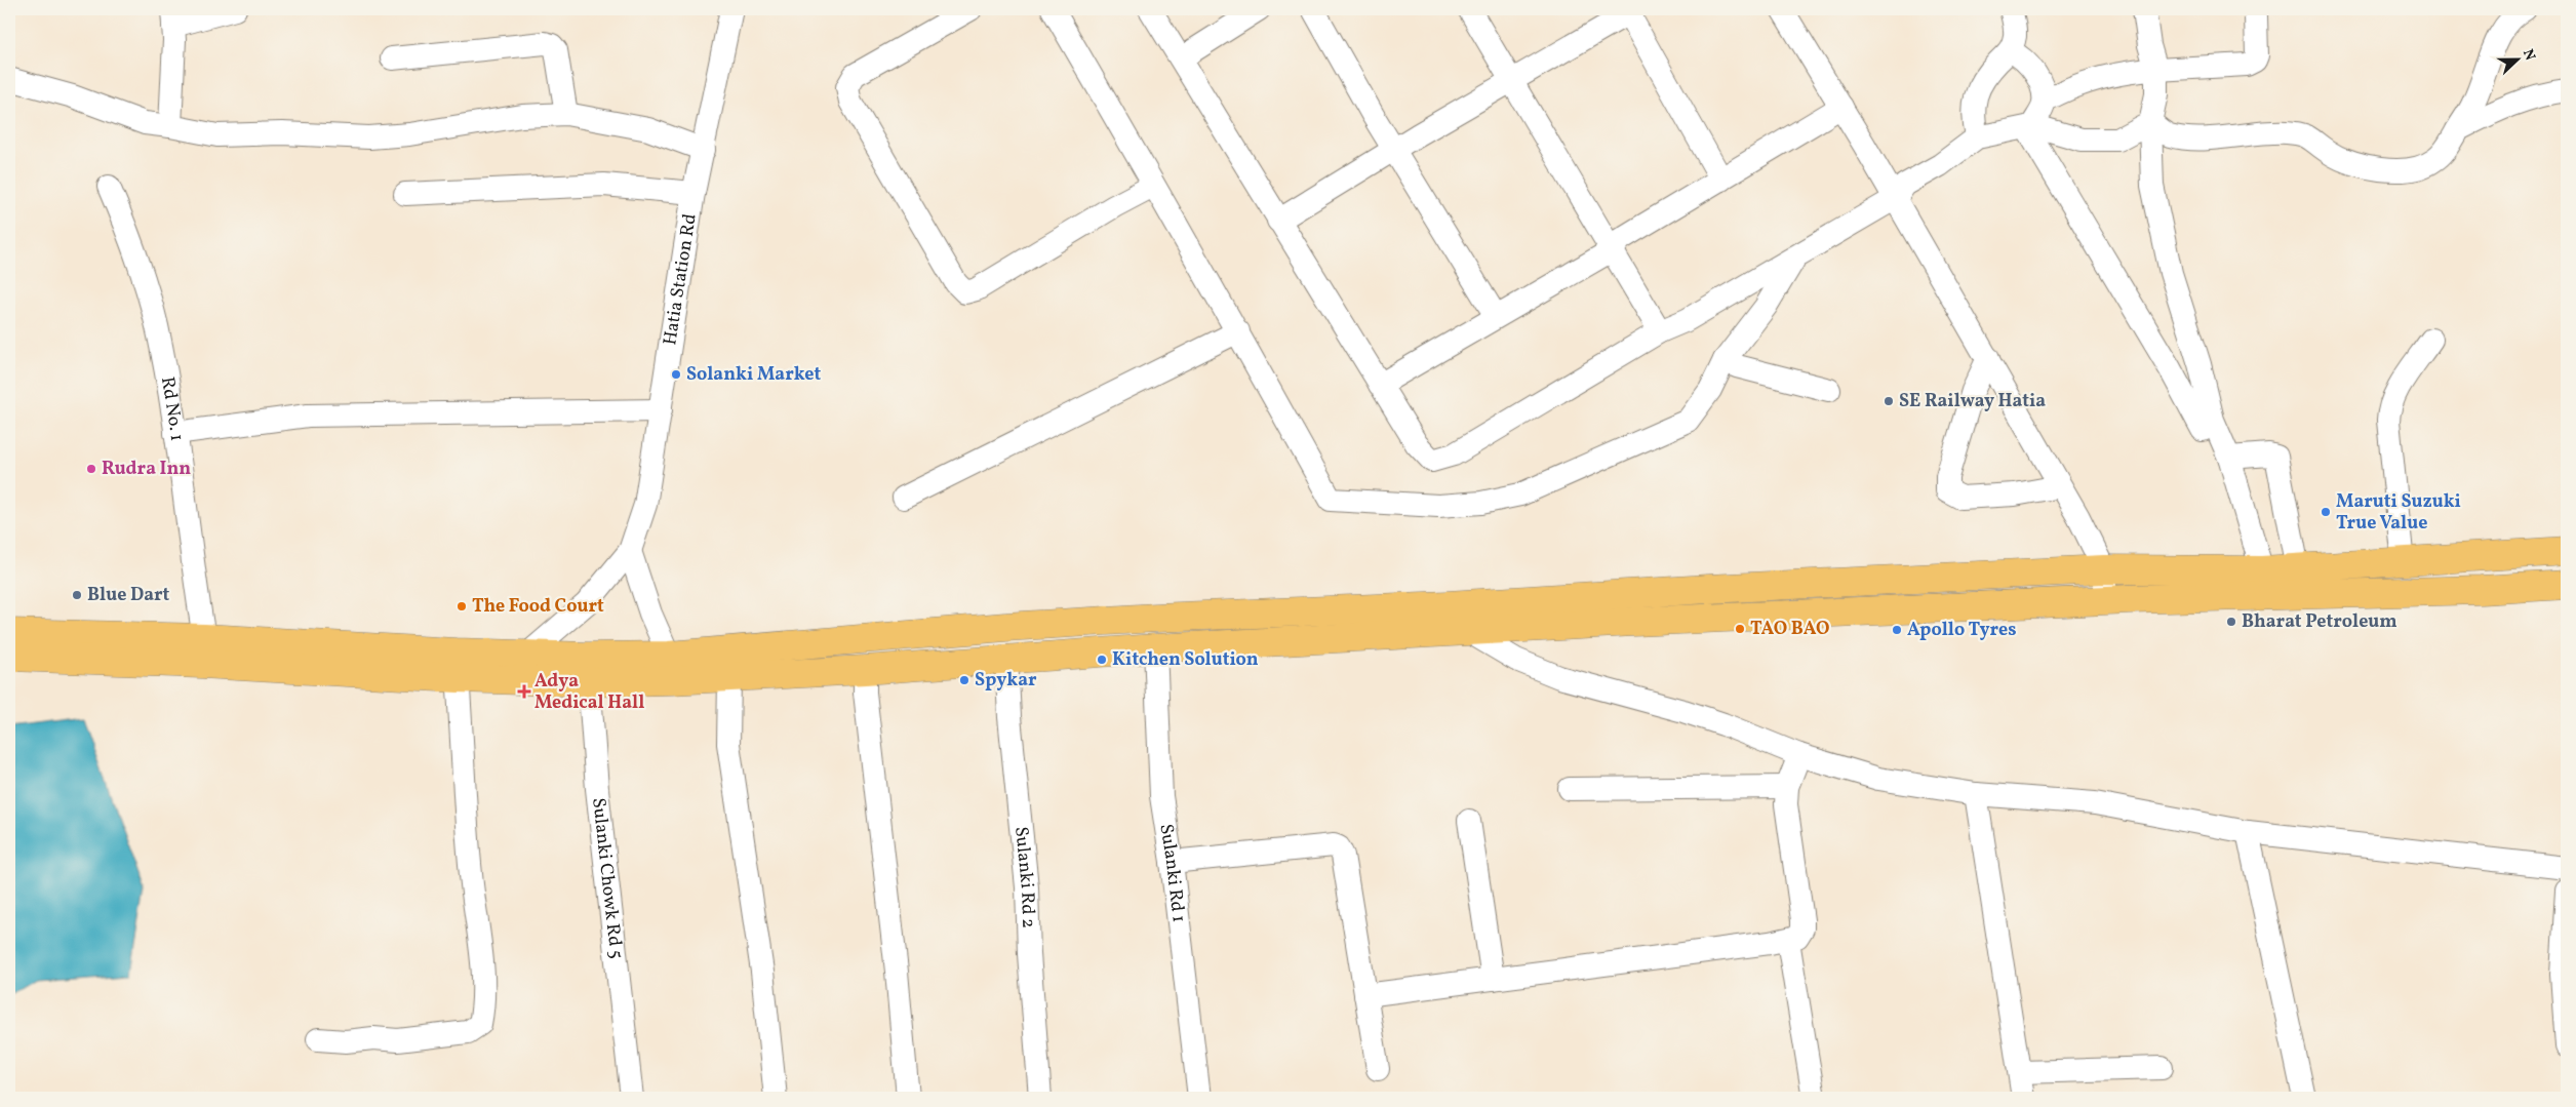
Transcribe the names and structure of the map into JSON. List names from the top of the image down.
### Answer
{
  "streets": {
    "street": [
      "Hatia Station Rd",
      "Rd No. 1",
      "Sulanki Rd 1",
      "Sulanki Chowk Rd 5",
      "Sulanki Rd 2"
    ]
  },
  "places": {
    "other": [
      "Solanki Market",
      "SE Railway Hatia",
      "Rudra Inn",
      "Maruti Suzuki True Value",
      "Blue Dart",
      "The Food Court",
      "Bharat Petroleum",
      "TAO BAO",
      "Apollo Tyres",
      "Kitchen Solution",
      "Spykar"
    ],
    "health": ["Adya Medical Hall"]
  },
  "north": "right"
}
